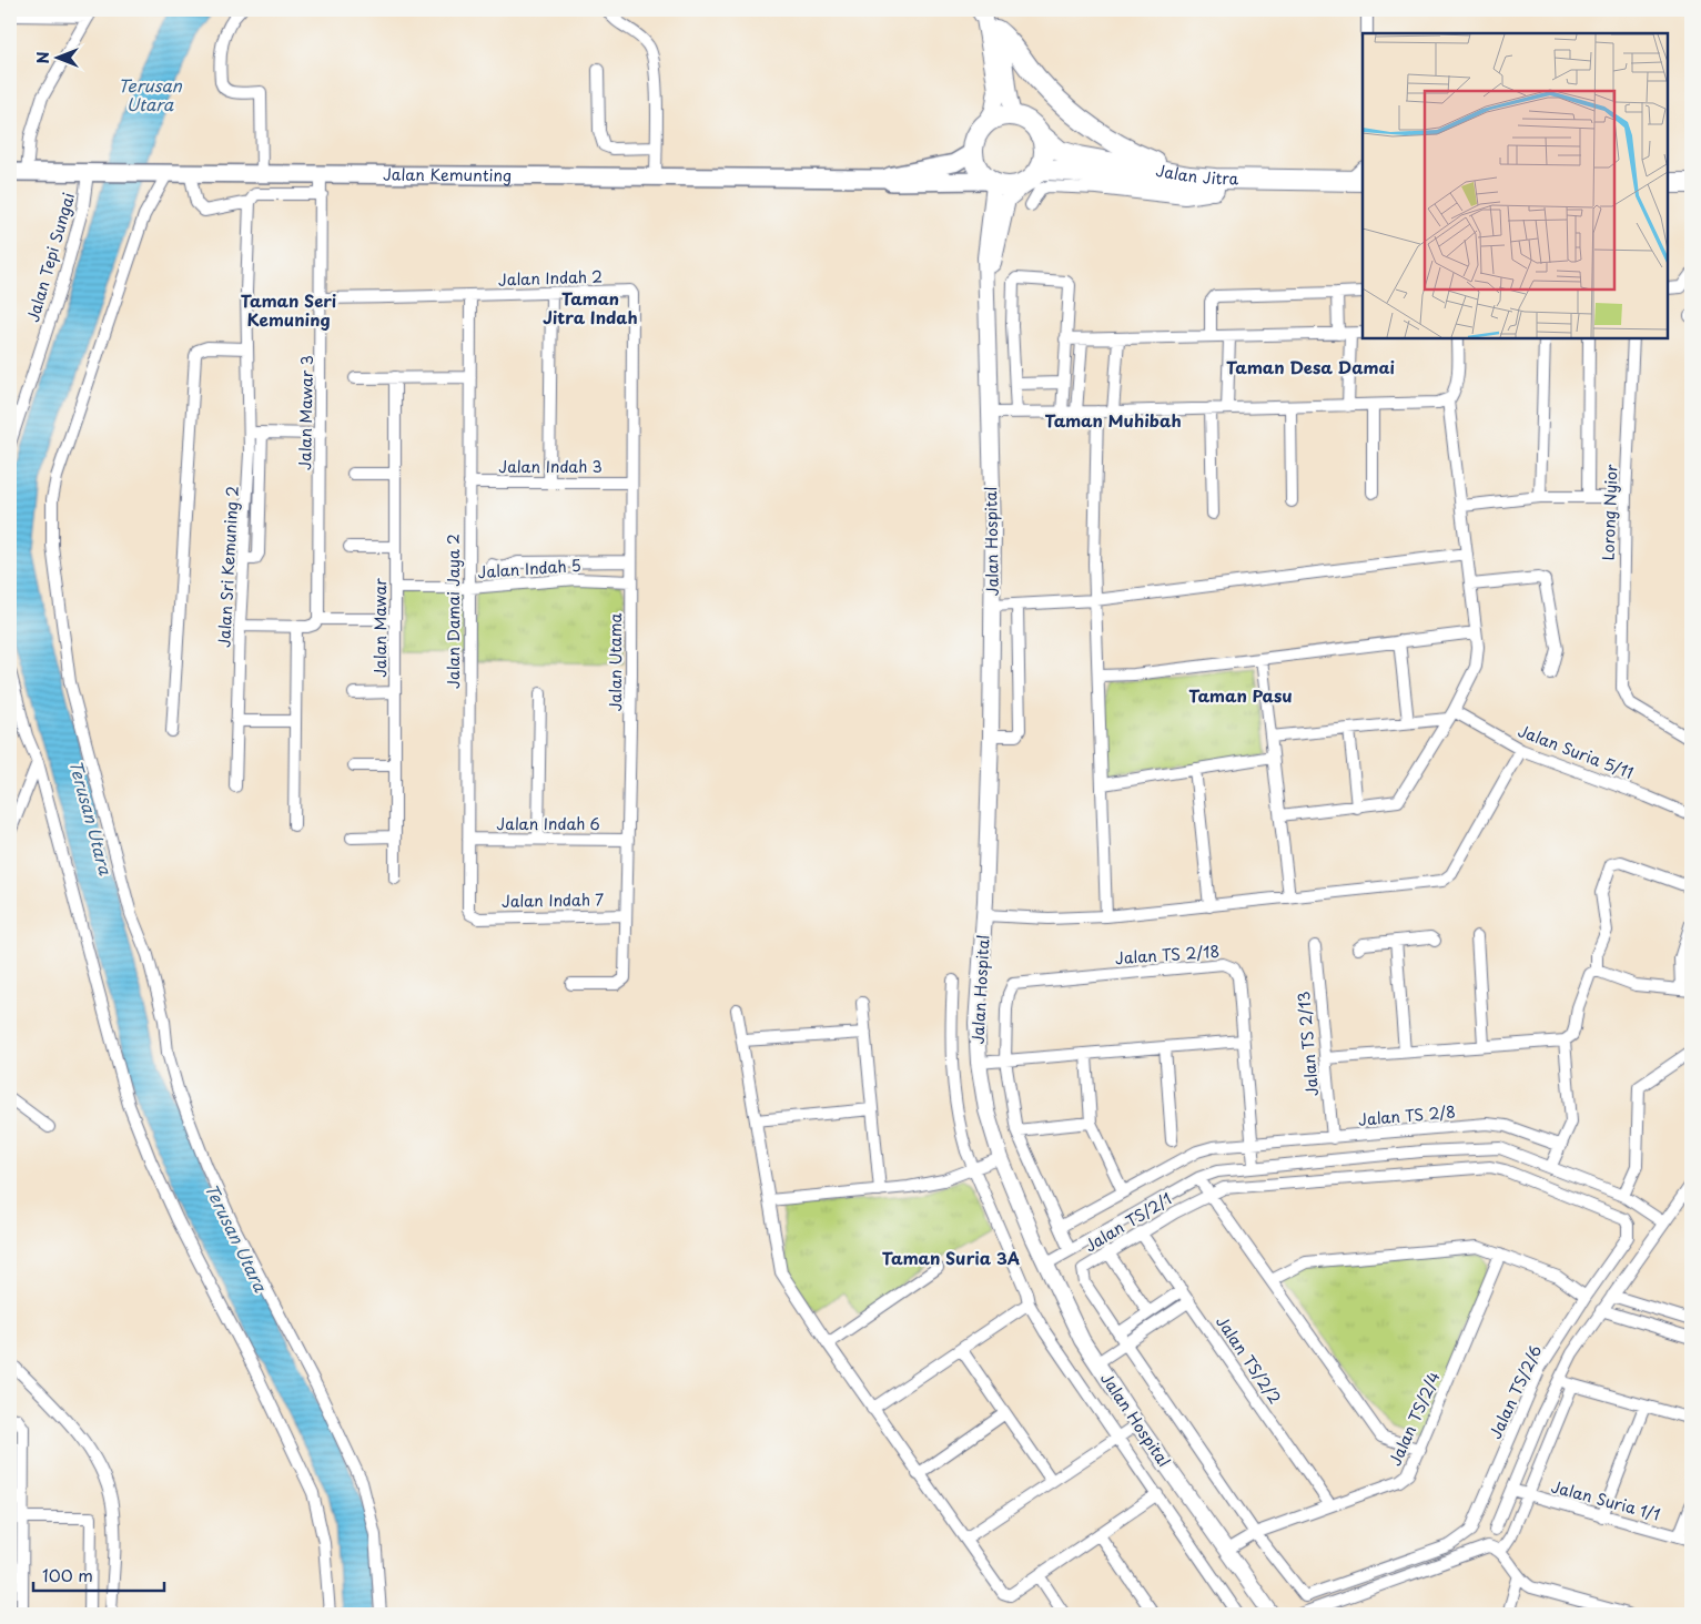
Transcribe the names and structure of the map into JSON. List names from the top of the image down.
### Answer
{
  "streets": {
    "highway": ["Jalan Jitra"],
    "main road": ["Jalan Kemunting"],
    "street": [
      "Jalan Tepi Sungai",
      "Jalan Indah 2",
      "Jalan Mawar 3",
      "Jalan Indah 3",
      "Lorong Nyior",
      "Jalan Hospital",
      "Jalan Sri Kemuning 2",
      "Jalan Indah 5",
      "Jalan Damai Jaya 2",
      "Jalan Mawar",
      "Jalan Utama",
      "Jalan Suria 5/11",
      "Jalan Indah 6",
      "Jalan Indah 7",
      "Jalan TS 2/18",
      "Jalan TS 2/13",
      "Jalan TS 2/8",
      "Jalan TS/2/1",
      "Jalan TS/2/2",
      "Jalan TS/2/6",
      "Jalan TS/2/4",
      "Jalan Suria 1/1"
    ]
  },
  "crossings": [
    ["Jalan Kemunting", "Jalan Jitra"],
    ["Jalan Kemunting", "Jalan Tepi Sungai"],
    ["Jalan Kemunting", "Jalan Mawar 3"],
    ["Jalan Kemunting", "Jalan Hospital"],
    ["Jalan Jitra", "Jalan Hospital"],
    ["Jalan Indah 2", "Jalan Mawar 3"],
    ["Jalan Indah 2", "Jalan Damai Jaya 2"],
    ["Jalan Indah 2", "Jalan Utama"],
    ["Jalan Indah 3", "Jalan Damai Jaya 2"],
    ["Jalan Indah 3", "Jalan Utama"],
    ["Jalan Hospital", "Jalan TS/2/4"],
    ["Jalan Indah 5", "Jalan Damai Jaya 2"],
    ["Jalan Indah 5", "Jalan Mawar"],
    ["Jalan Indah 5", "Jalan Utama"],
    ["Jalan Damai Jaya 2", "Jalan Indah 6"],
    ["Jalan Damai Jaya 2", "Jalan Indah 7"],
    ["Jalan Utama", "Jalan Indah 6"],
    ["Jalan Utama", "Jalan Indah 7"],
    ["Jalan TS 2/18", "Jalan TS 2/8"],
    ["Jalan TS 2/13", "Jalan TS 2/8"],
    ["Jalan TS/2/1", "Jalan TS/2/2"],
    ["Jalan TS/2/1", "Jalan TS/2/6"],
    ["Jalan TS/2/2", "Jalan TS/2/4"],
    ["Jalan TS/2/6", "Jalan TS/2/4"]
  ],
  "districts": [
    "Taman Jitra Indah",
    "Taman Seri Kemuning",
    "Taman Desa Damai",
    "Taman Muhibah",
    "Taman Pasu",
    "Taman Suria 3A"
  ],
  "water": ["Terusan Utara"],
  "scale_bar": "100 m",
  "north": "left"
}
